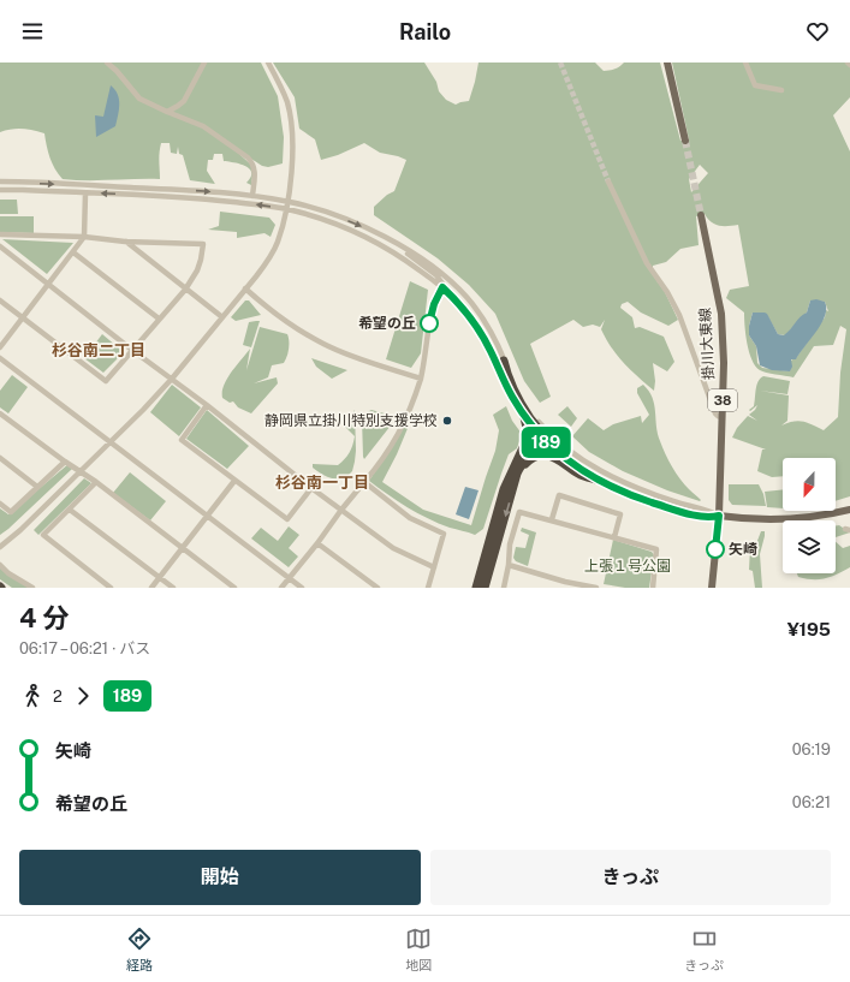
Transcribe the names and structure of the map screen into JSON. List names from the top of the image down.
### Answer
{
  "streets": {
    "main road": ["掛川大東線", "38"]
  },
  "districts": ["杉谷南二丁目", "杉谷南一丁目"],
  "parks": ["上張１号公園"],
  "places": ["希望の丘", "静岡県立掛川特別支援学校", "矢崎"],
  "lines": ["bus line 189"],
  "north": "bottom",
  "page": {
    "header": "Railo",
    "on_map": "189",
    "heading": ["4 分", "06:17 – 06:21 · バス", "¥195"],
    "legs": ["2", "189"],
    "list": [
      {
        "name": "矢崎",
        "value": "06:19"
      },
      {
        "name": "希望の丘",
        "value": "06:21"
      }
    ],
    "buttons": ["開始", "きっぷ"],
    "tabs": ["経路", "地図", "きっぷ"]
  }
}
